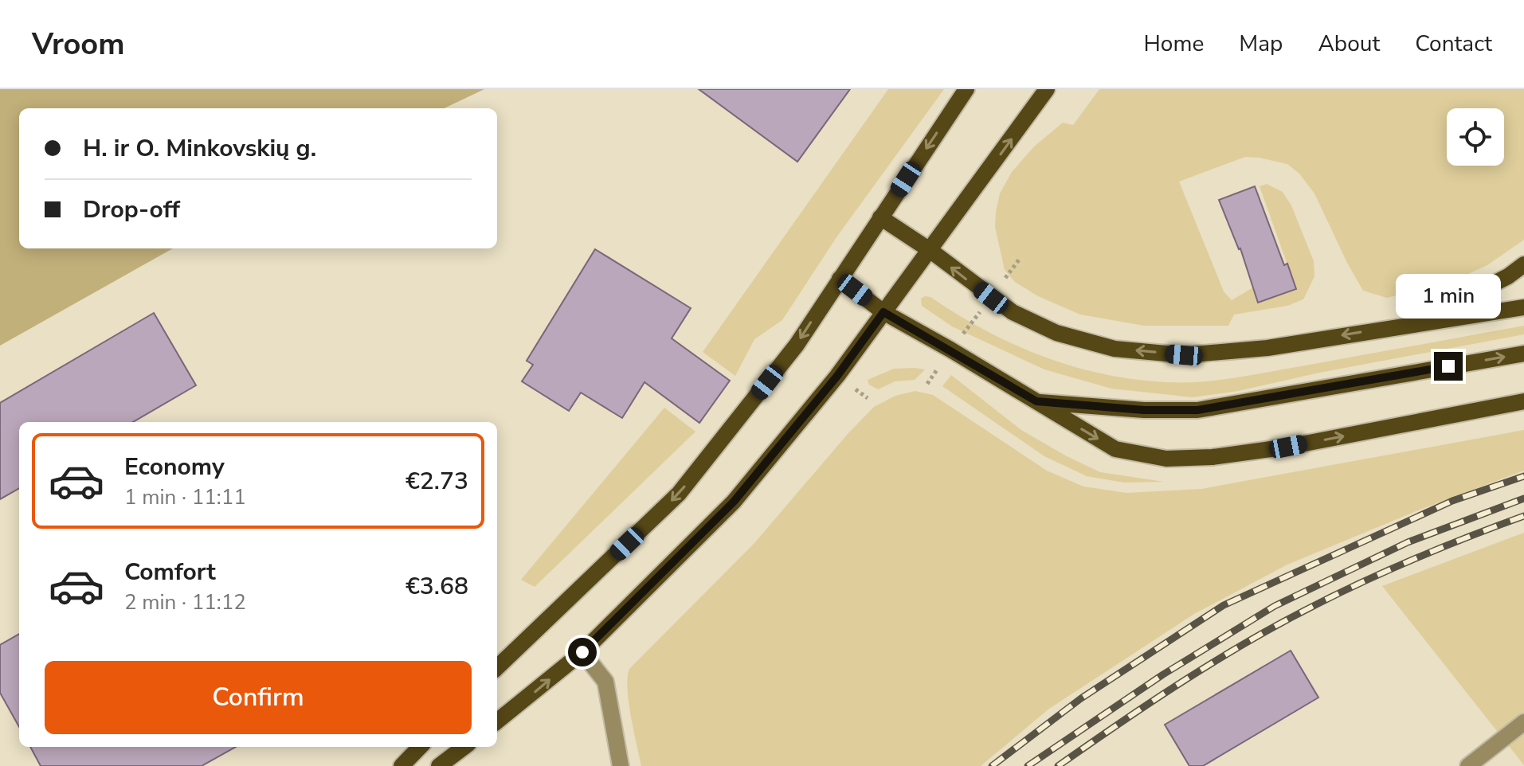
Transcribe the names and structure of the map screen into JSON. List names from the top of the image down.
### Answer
{
  "page": {
    "header": "Vroom",
    "nav": [
      "Home",
      "Map",
      "About",
      "Contact"
    ],
    "banner": ["H. ir O. Minkovskių g.", "Drop-off"],
    "bubble": "1 min",
    "list": [
      {
        "name": "Economy",
        "note": "1 min · 11:11",
        "value": "€2.73"
      },
      {
        "name": "Comfort",
        "note": "2 min · 11:12",
        "value": "€3.68"
      }
    ],
    "buttons": "Confirm"
  }
}
